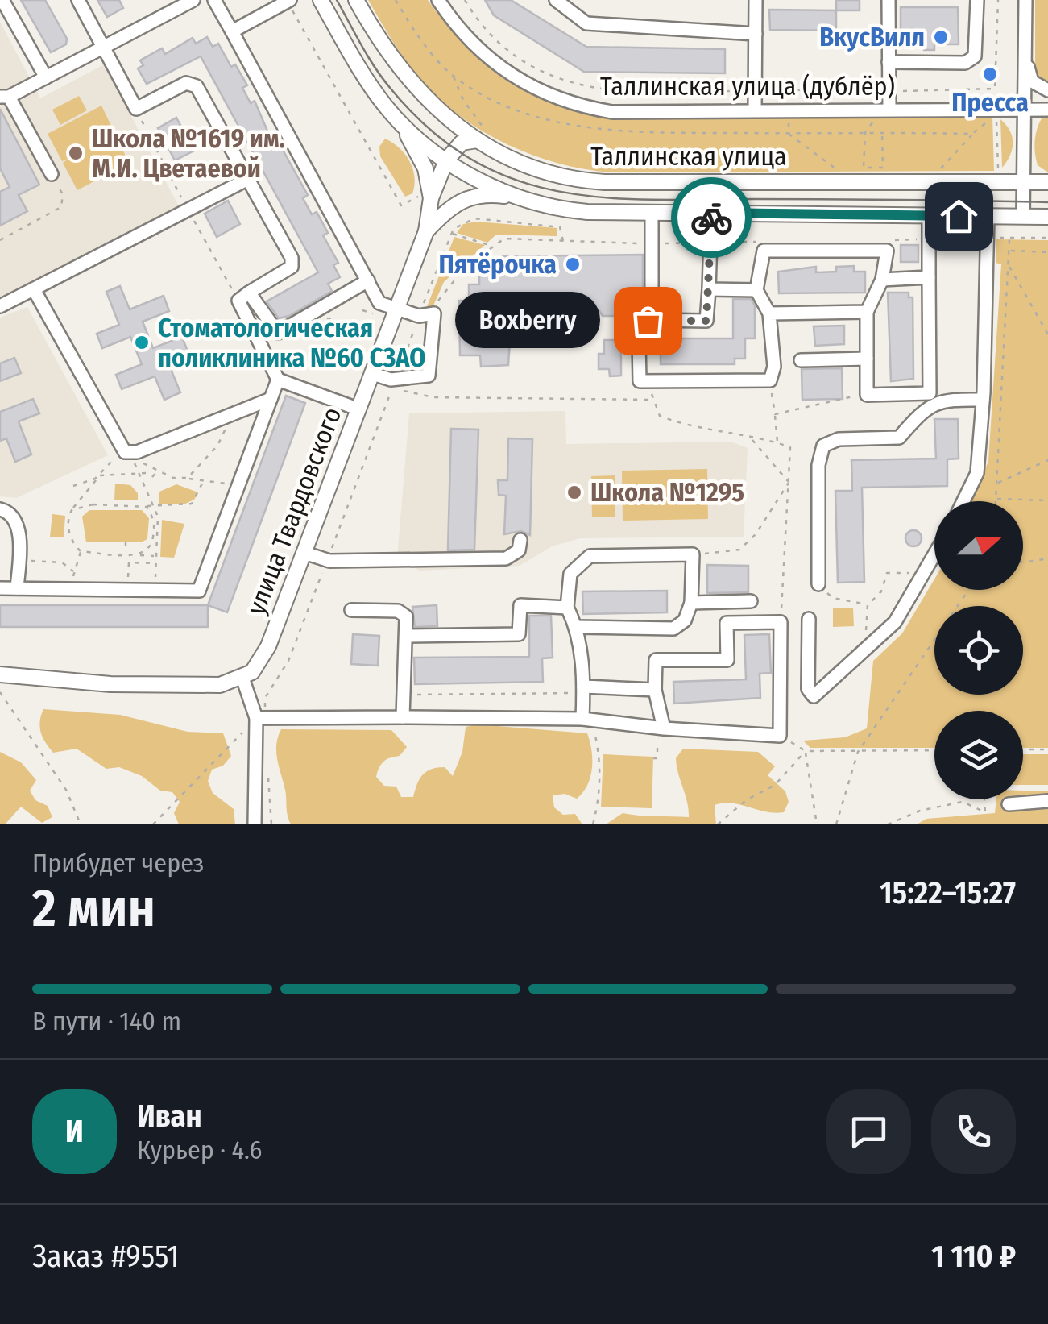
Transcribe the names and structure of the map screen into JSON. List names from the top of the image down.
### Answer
{
  "streets": {
    "main road": ["Таллинская улица", "улица Твардовского"],
    "street": ["Таллинская улица (дублёр)"]
  },
  "places": [
    "ВкусВилл",
    "Пресса",
    "Школа №1619 им. М.И. Цветаевой",
    "Пятёрочка",
    "Boxberry",
    "Стоматологическая поликлиника №60 СЗАО",
    "Школа №1295"
  ],
  "north": "right",
  "page": {
    "bubble": "Boxberry",
    "heading": ["2 мин", "Прибудет через", "15:22–15:27"],
    "panel": [
      "Иван",
      "Курьер · 4.6",
      "Заказ #9551",
      "1 110 ₽"
    ],
    "bar": "В пути · 140 m",
    "round": "И"
  }
}
